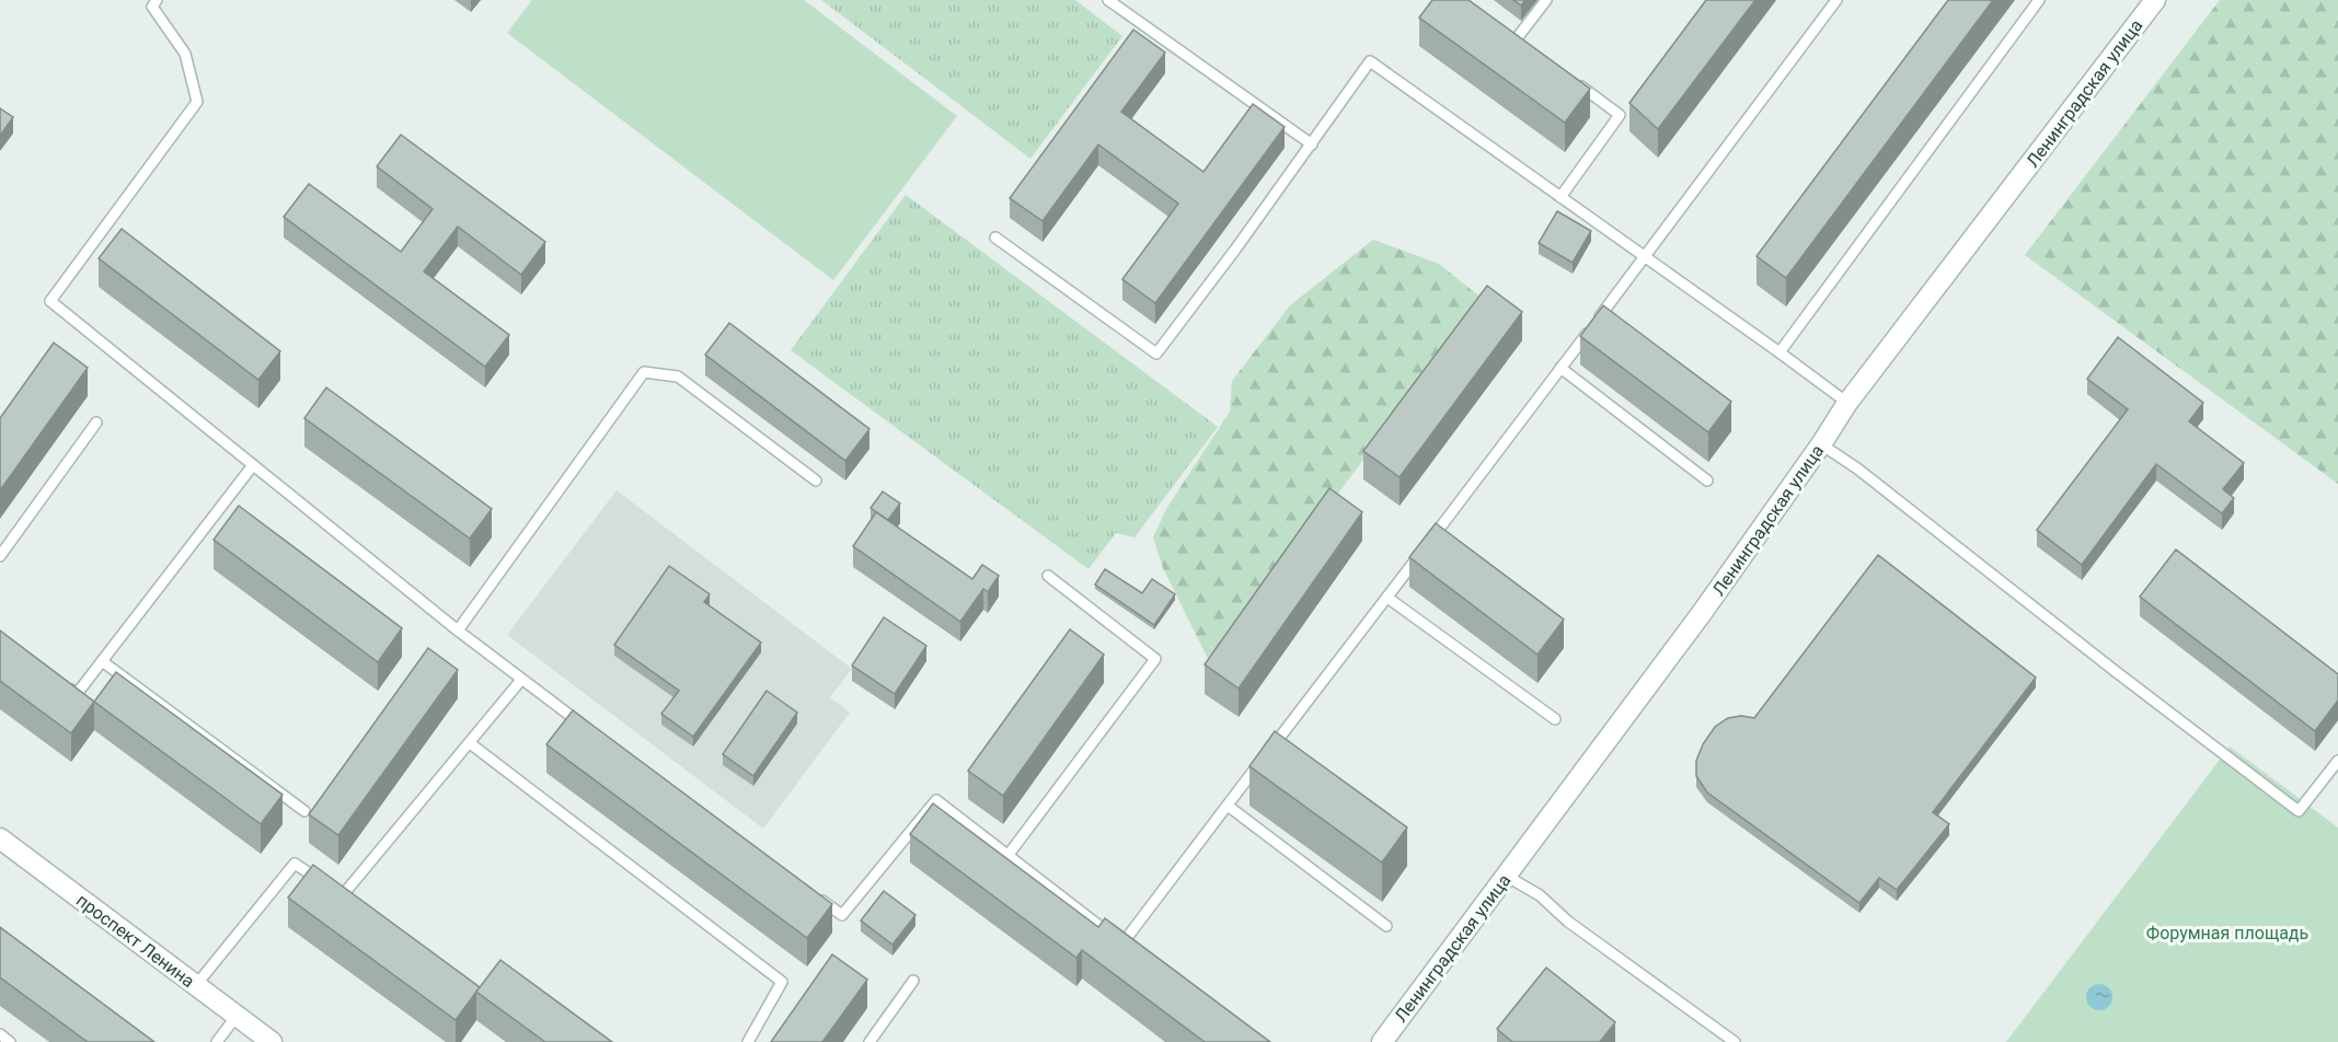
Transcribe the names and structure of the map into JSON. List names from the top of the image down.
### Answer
{
  "streets": {
    "street": ["Ленинградская улица", "проспект Ленина"]
  },
  "parks": ["Форумная площадь"]
}
